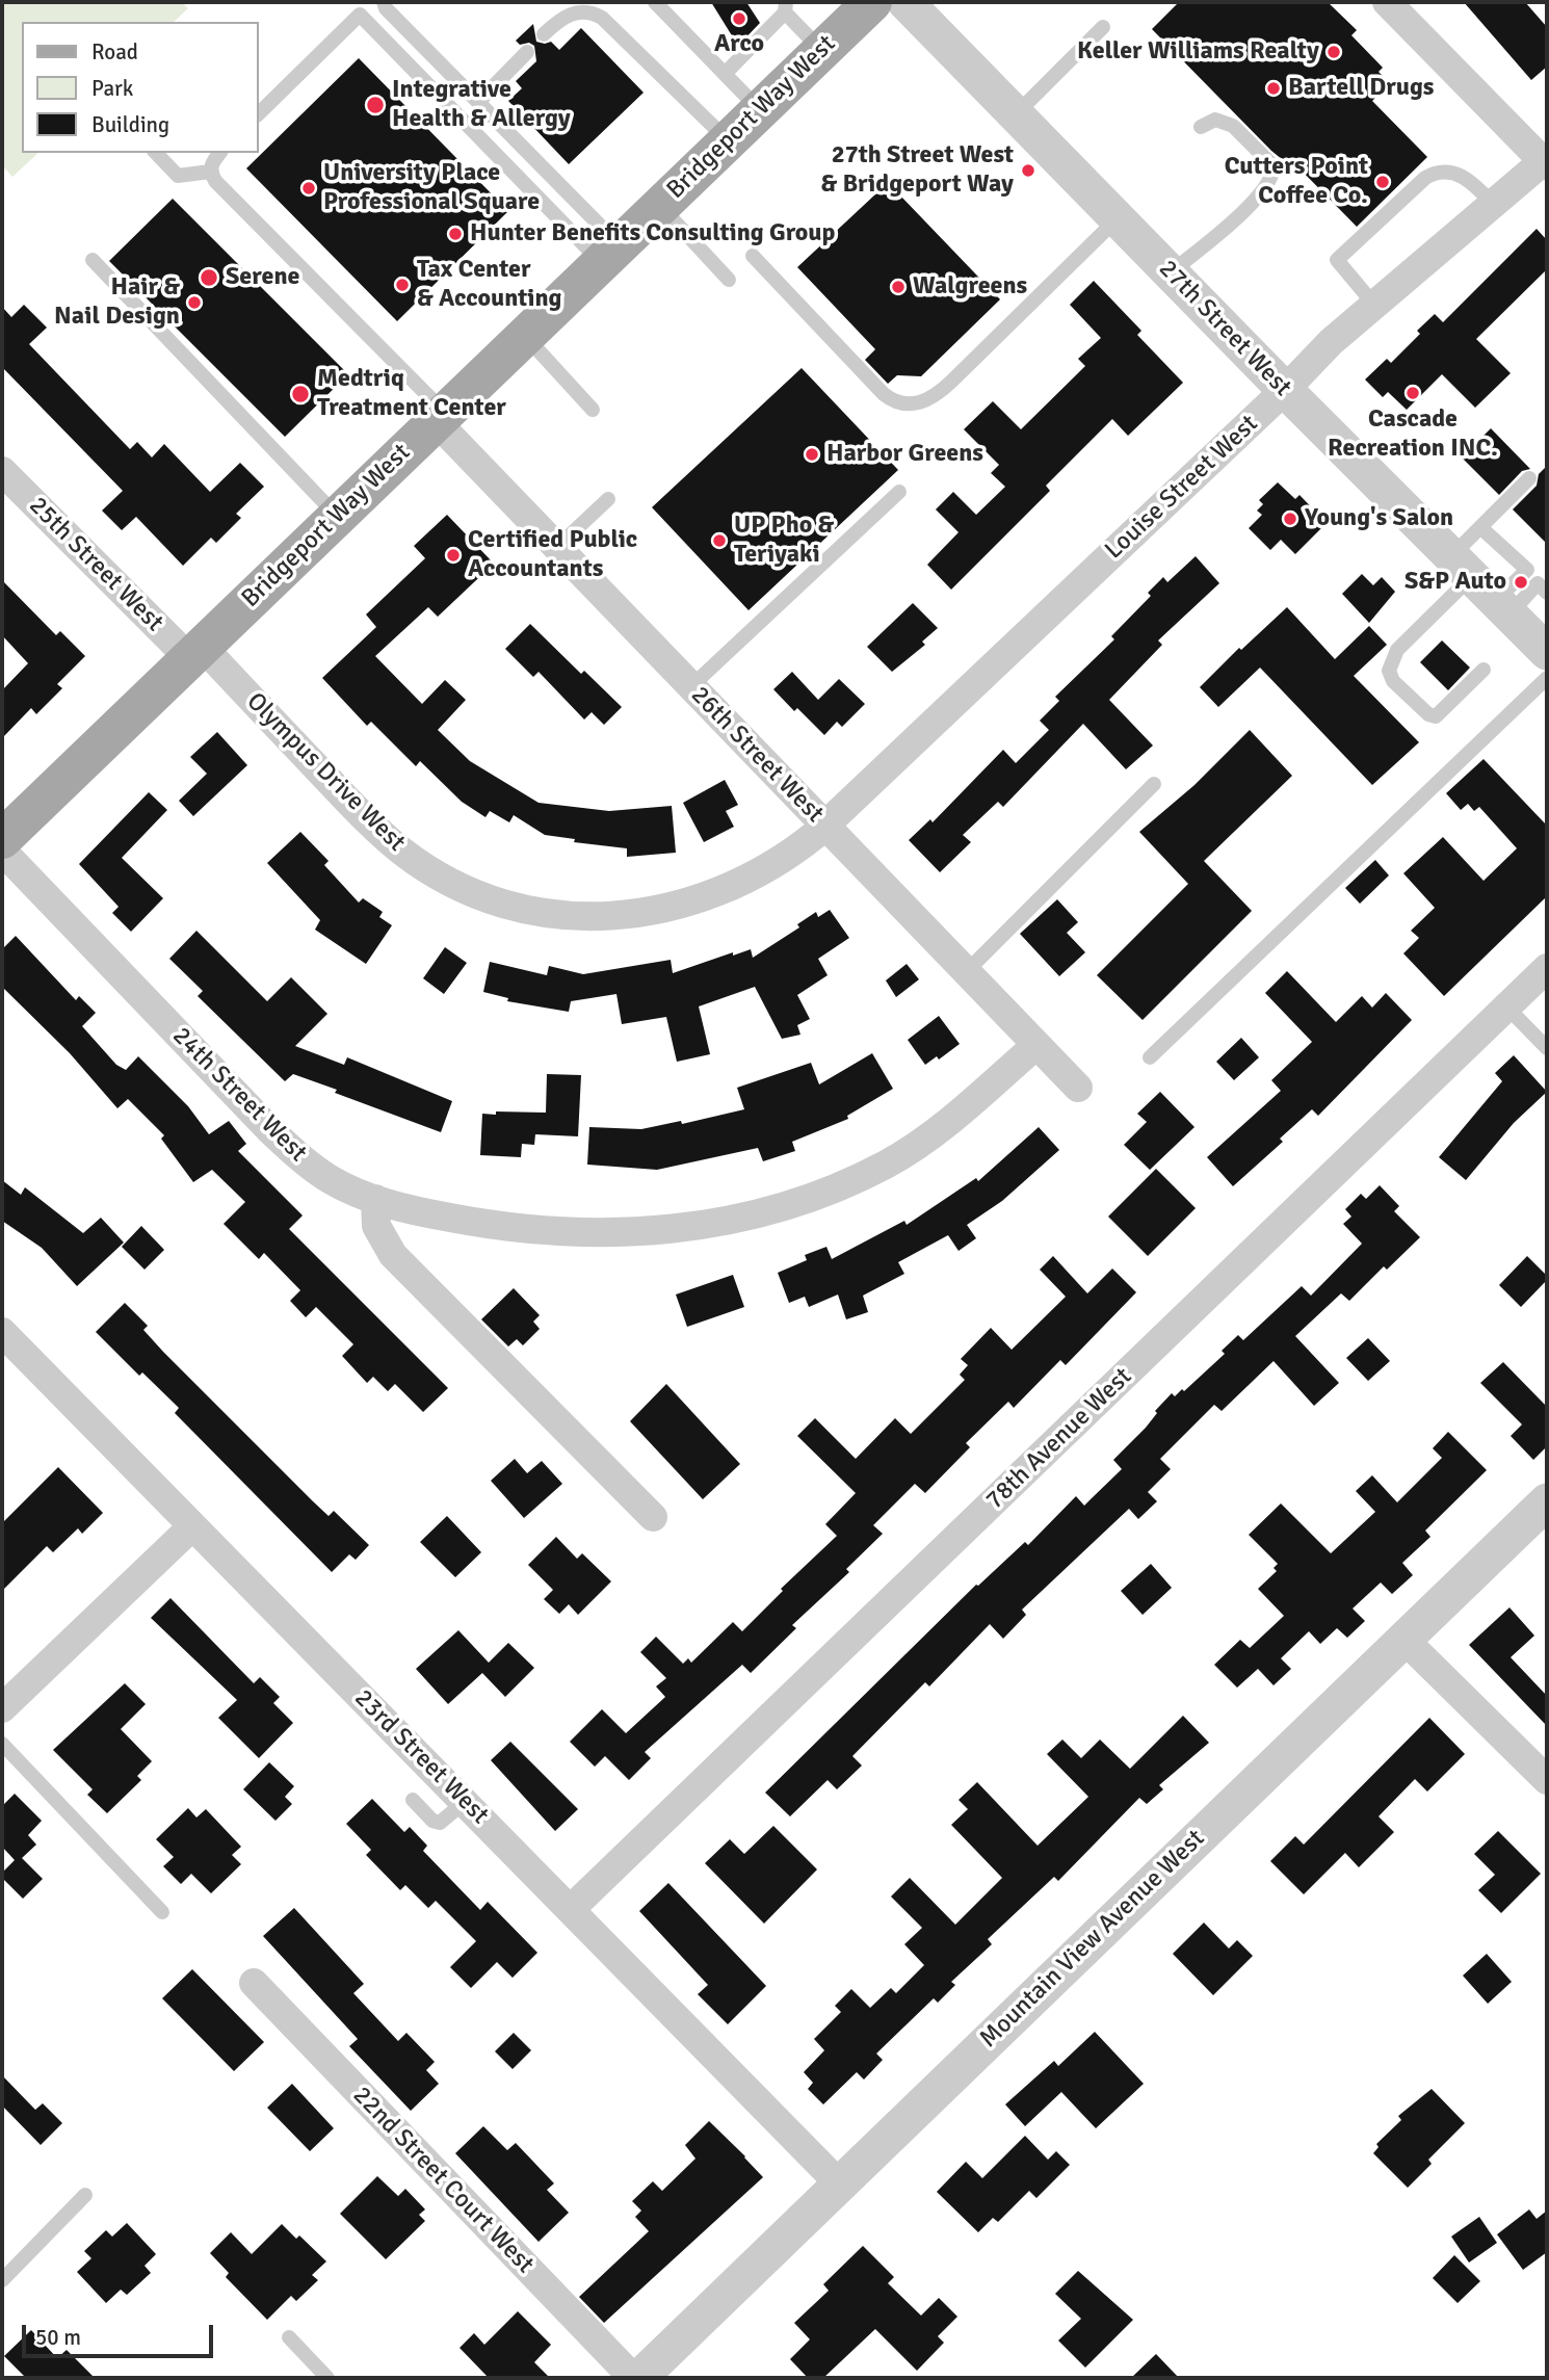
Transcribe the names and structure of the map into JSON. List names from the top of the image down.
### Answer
{
  "streets": {
    "main road": ["Bridgeport Way West"],
    "street": [
      "27th Street West",
      "Louise Street West",
      "25th Street West",
      "26th Street West",
      "Olympus Drive West",
      "24th Street West",
      "78th Avenue West",
      "23rd Street West",
      "Mountain View Avenue West",
      "22nd Street Court West"
    ]
  },
  "crossings": [
    ["Bridgeport Way West", "25th Street West"],
    ["Bridgeport Way West", "26th Street West"],
    ["Bridgeport Way West", "Olympus Drive West"],
    ["27th Street West", "Louise Street West"],
    ["Louise Street West", "26th Street West"],
    ["Louise Street West", "Olympus Drive West"],
    ["25th Street West", "Olympus Drive West"],
    ["26th Street West", "Olympus Drive West"],
    ["26th Street West", "24th Street West"],
    ["78th Avenue West", "23rd Street West"],
    ["23rd Street West", "Mountain View Avenue West"],
    ["Mountain View Avenue West", "22nd Street Court West"]
  ],
  "places": [
    "Arco",
    "Keller Williams Realty",
    "Bartell Drugs",
    "Integrative Health & Allergy",
    "27th Street West & Bridgeport Way",
    "Cutters Point Coffee Co.",
    "University Place Professional Square",
    "Hunter Benefits Consulting Group",
    "Serene",
    "Tax Center & Accounting",
    "Walgreens",
    "Hair & Nail Design",
    "Cascade Recreation INC.",
    "Medtriq Treatment Center",
    "Harbor Greens",
    "Young's Salon",
    "UP Pho & Teriyaki",
    "Certified Public Accountants",
    "S&P Auto"
  ],
  "legend": ["Road", "Park", "Building"],
  "scale_bar": "50 m"
}
